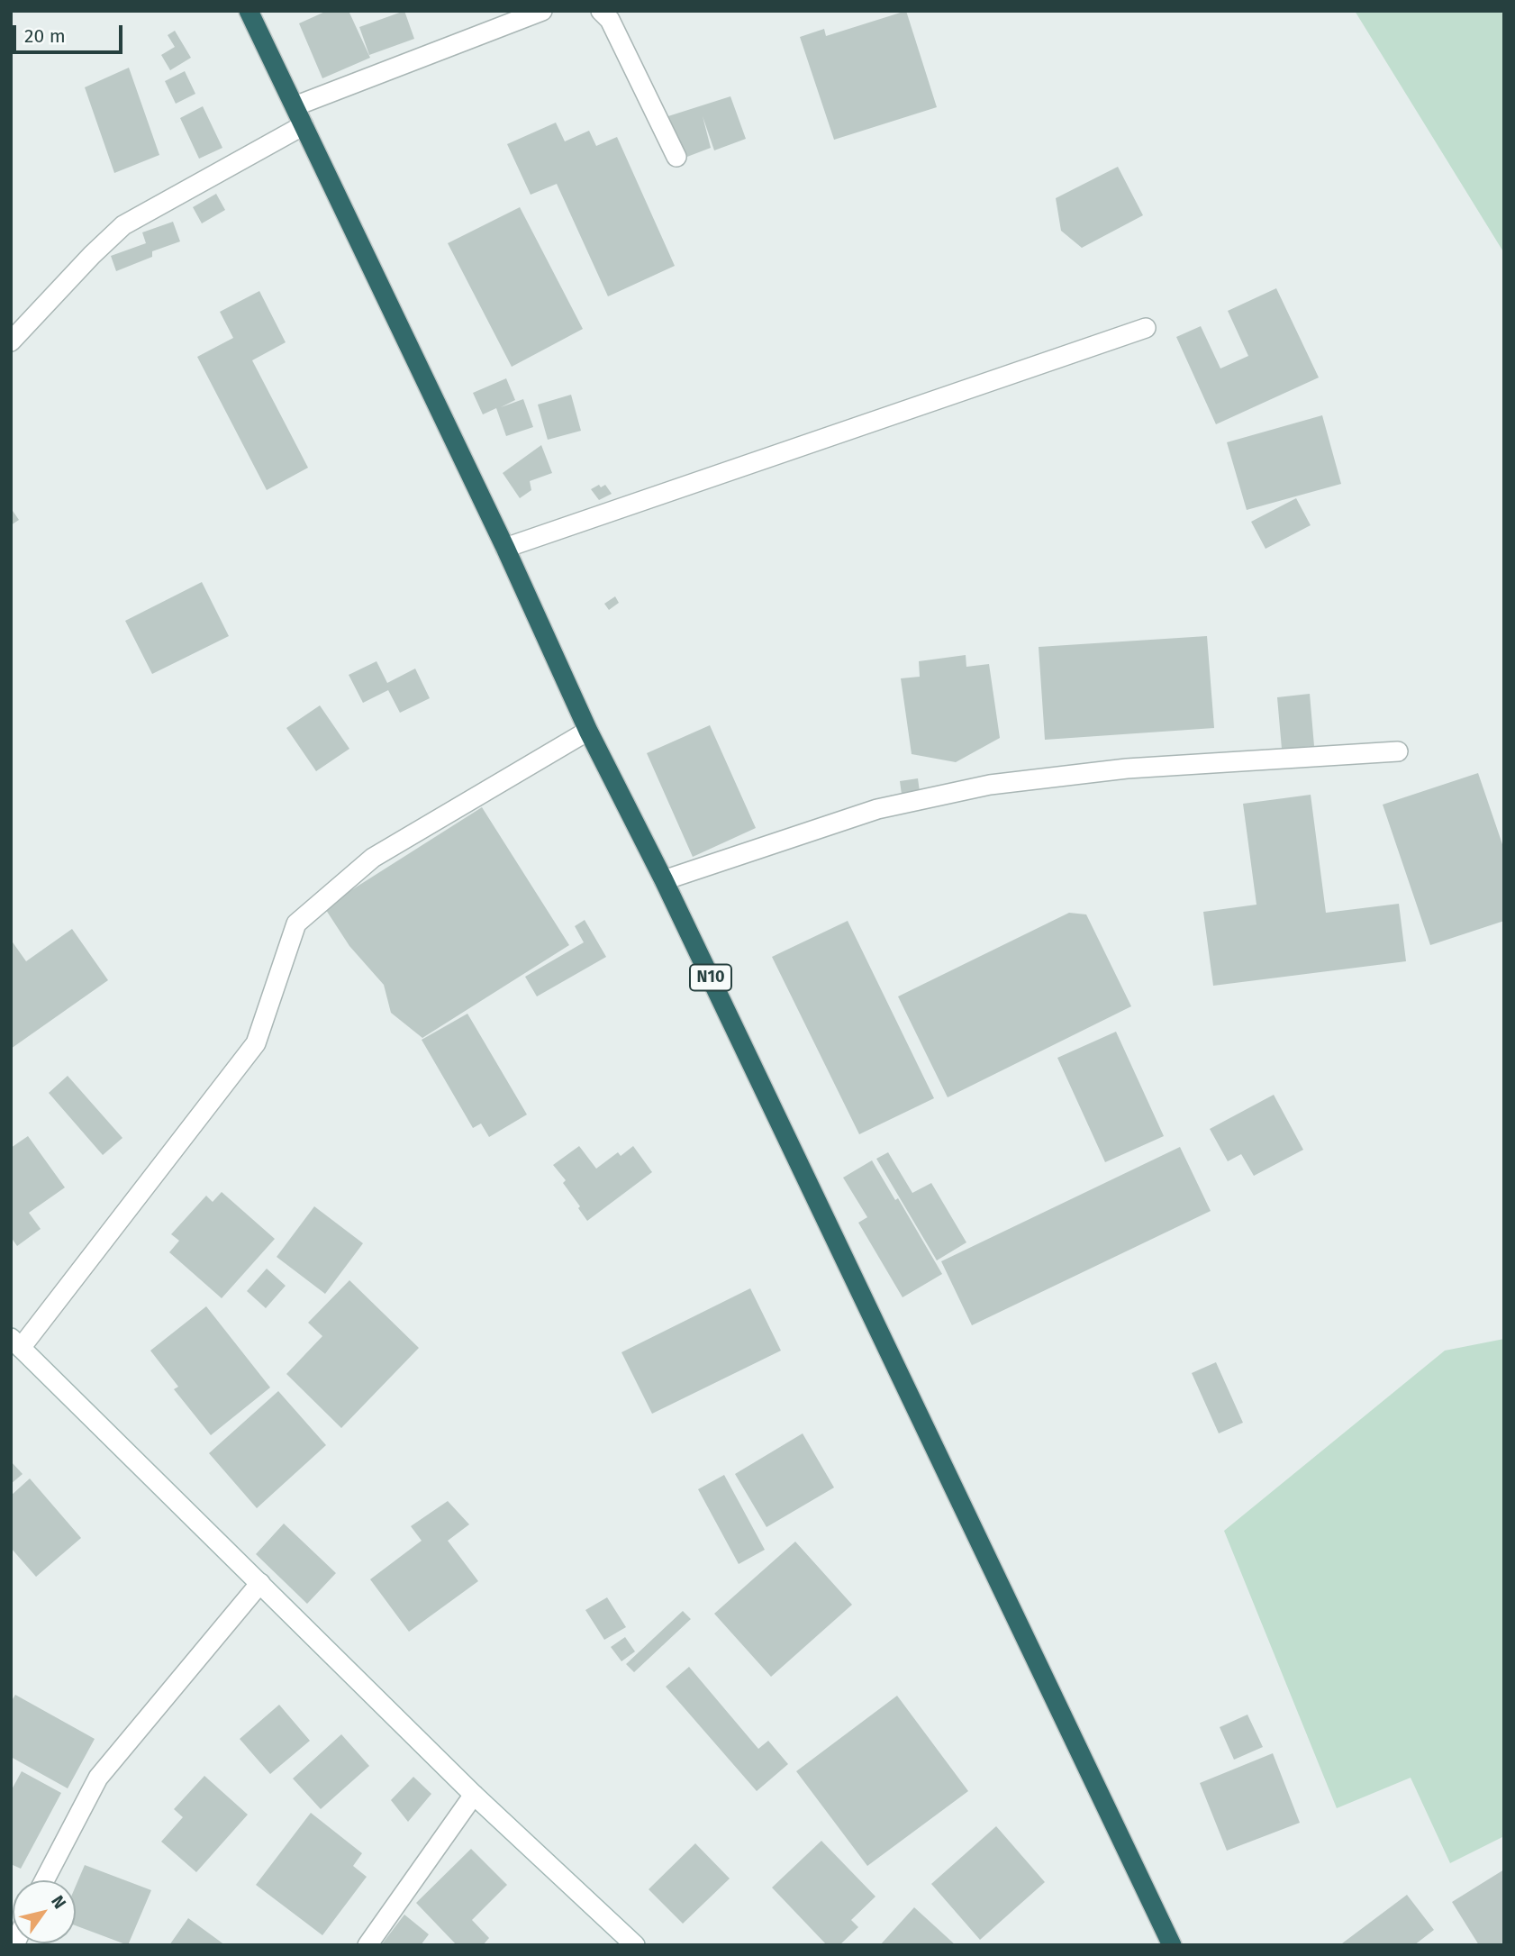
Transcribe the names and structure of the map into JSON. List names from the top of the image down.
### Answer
{
  "streets": {
    "highway": ["N10"]
  },
  "scale_bar": "20 m",
  "north": "top right"
}
